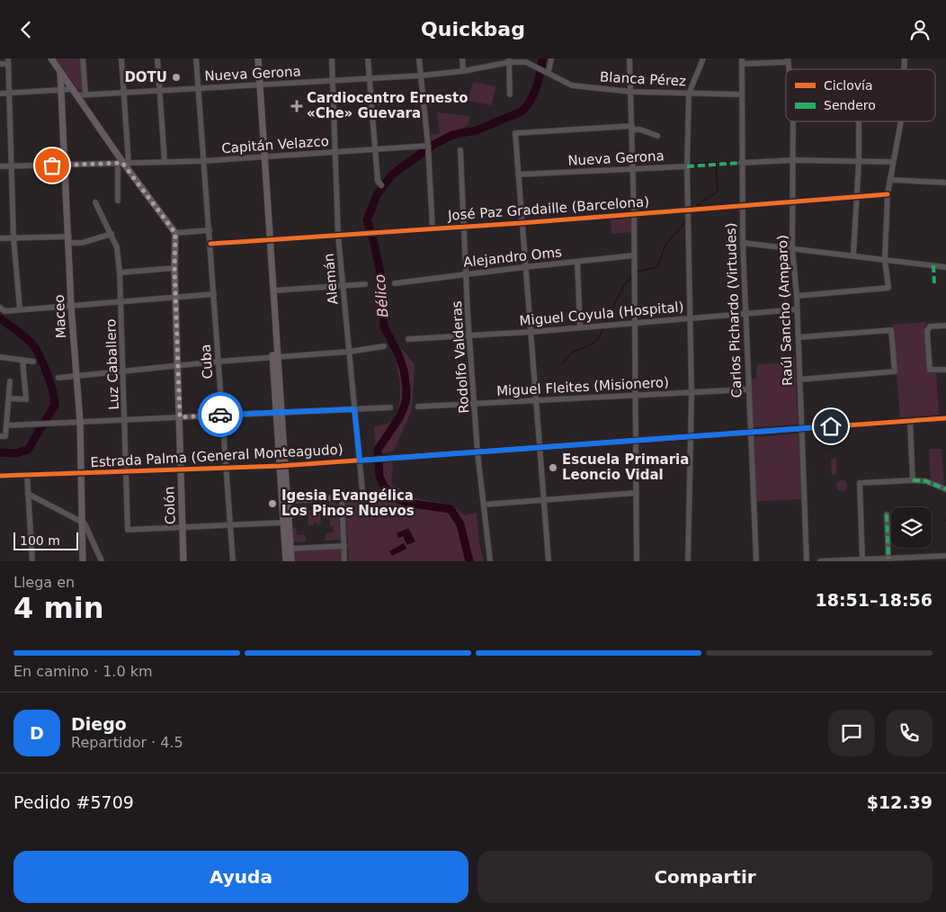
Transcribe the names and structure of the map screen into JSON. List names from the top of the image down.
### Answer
{
  "streets": {
    "main road": ["Maceo", "Colón"],
    "street": [
      "Nueva Gerona",
      "Blanca Pérez",
      "Capitán Velazco",
      "José Paz Gradaille (Barcelona)",
      "Alejandro Oms",
      "Alemán",
      "Carlos Pichardo (Virtudes)",
      "Raúl Sancho (Amparo)",
      "Miguel Coyula (Hospital)",
      "Rodolfo Valderas",
      "Cuba",
      "Luz Caballero",
      "Miguel Fleites (Misionero)",
      "Estrada Palma (General Monteagudo)"
    ]
  },
  "crossings": [
    ["Nueva Gerona", "Blanca Pérez"],
    ["Nueva Gerona", "Alemán"],
    ["Nueva Gerona", "Cuba"],
    ["Blanca Pérez", "Carlos Pichardo (Virtudes)"],
    ["Capitán Velazco", "Alemán"],
    ["Capitán Velazco", "Maceo"],
    ["Capitán Velazco", "Cuba"],
    ["José Paz Gradaille (Barcelona)", "Alemán"],
    ["José Paz Gradaille (Barcelona)", "Carlos Pichardo (Virtudes)"],
    ["José Paz Gradaille (Barcelona)", "Raúl Sancho (Amparo)"],
    ["José Paz Gradaille (Barcelona)", "Rodolfo Valderas"],
    ["José Paz Gradaille (Barcelona)", "Cuba"],
    ["Alejandro Oms", "Rodolfo Valderas"],
    ["Alemán", "Estrada Palma (General Monteagudo)"],
    ["Carlos Pichardo (Virtudes)", "Miguel Coyula (Hospital)"],
    ["Carlos Pichardo (Virtudes)", "Miguel Fleites (Misionero)"],
    ["Carlos Pichardo (Virtudes)", "Estrada Palma (General Monteagudo)"],
    ["Raúl Sancho (Amparo)", "Miguel Coyula (Hospital)"],
    ["Raúl Sancho (Amparo)", "Estrada Palma (General Monteagudo)"],
    ["Miguel Coyula (Hospital)", "Rodolfo Valderas"],
    ["Maceo", "Estrada Palma (General Monteagudo)"],
    ["Rodolfo Valderas", "Miguel Fleites (Misionero)"],
    ["Rodolfo Valderas", "Estrada Palma (General Monteagudo)"],
    ["Cuba", "Estrada Palma (General Monteagudo)"],
    ["Luz Caballero", "Estrada Palma (General Monteagudo)"],
    ["Luz Caballero", "Colón"],
    ["Estrada Palma (General Monteagudo)", "Colón"]
  ],
  "water": ["Bélico"],
  "places": {
    "other": ["DOTU", "Escuela Primaria Leoncio Vidal", "Igesia Evangélica Los Pinos Nuevos"],
    "health": ["Cardiocentro Ernesto «Che» Guevara"]
  },
  "legend": ["Ciclovía", "Sendero"],
  "scale_bar": "100 m",
  "page": {
    "header": "Quickbag",
    "scale": "100 m",
    "heading": ["4 min", "Llega en", "18:51–18:56"],
    "panel": [
      "Diego",
      "Repartidor · 4.5",
      "Pedido #5709",
      "$12.39"
    ],
    "bar": "En camino · 1.0 km",
    "round": "D",
    "buttons": ["Ayuda", "Compartir"]
  }
}
